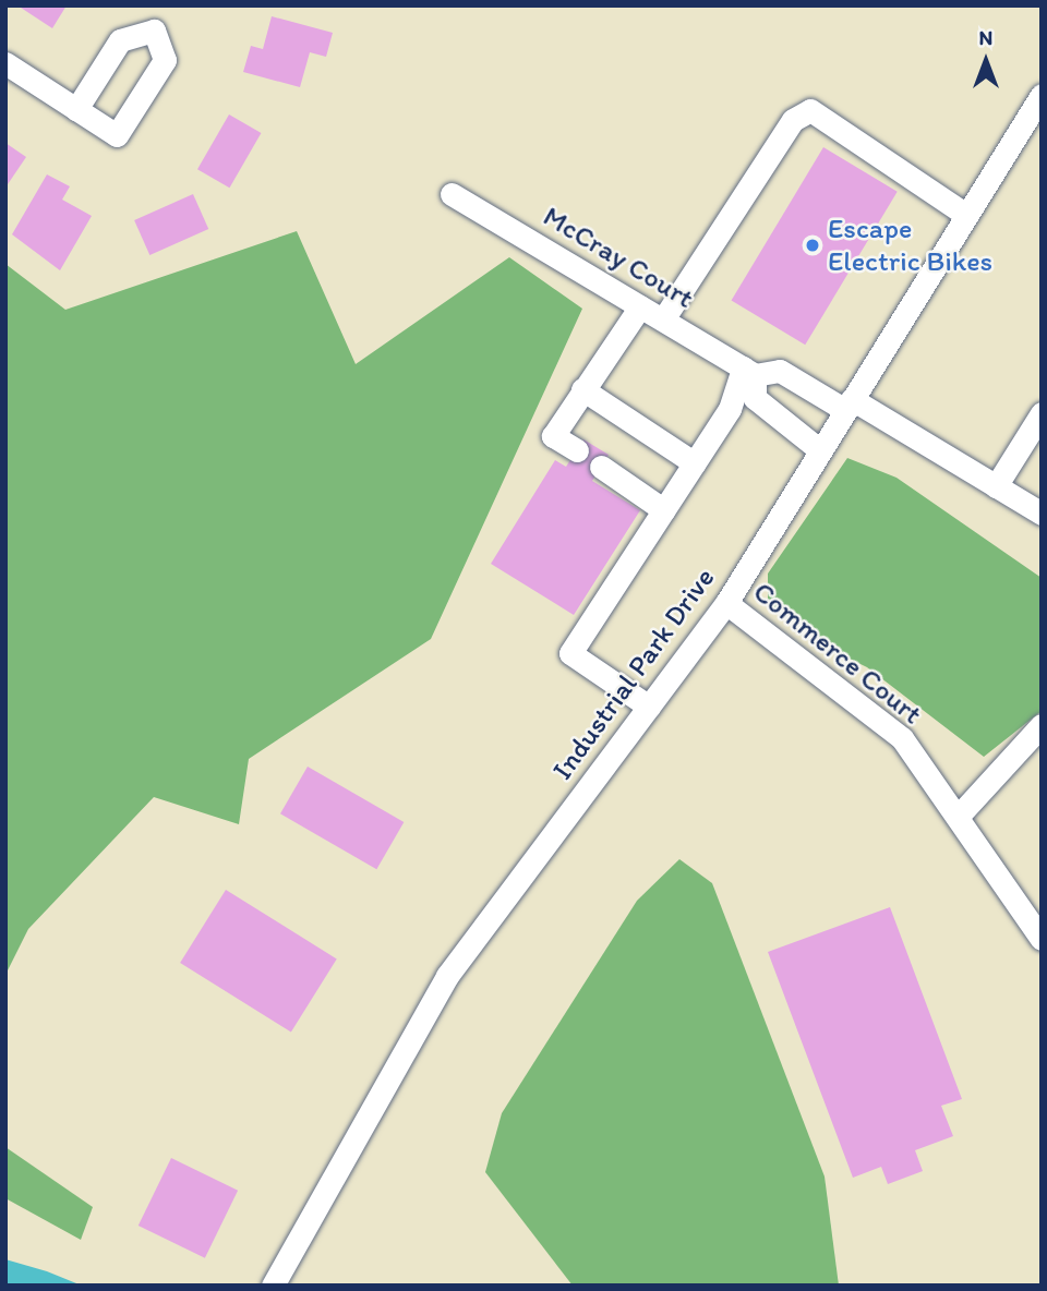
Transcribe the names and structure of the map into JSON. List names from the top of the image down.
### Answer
{
  "streets": {
    "street": ["McCray Court", "Commerce Court", "Industrial Park Drive"]
  },
  "crossings": [
    ["McCray Court", "Industrial Park Drive"],
    ["Commerce Court", "Industrial Park Drive"]
  ],
  "places": ["Escape Electric Bikes"],
  "north": "top"
}
